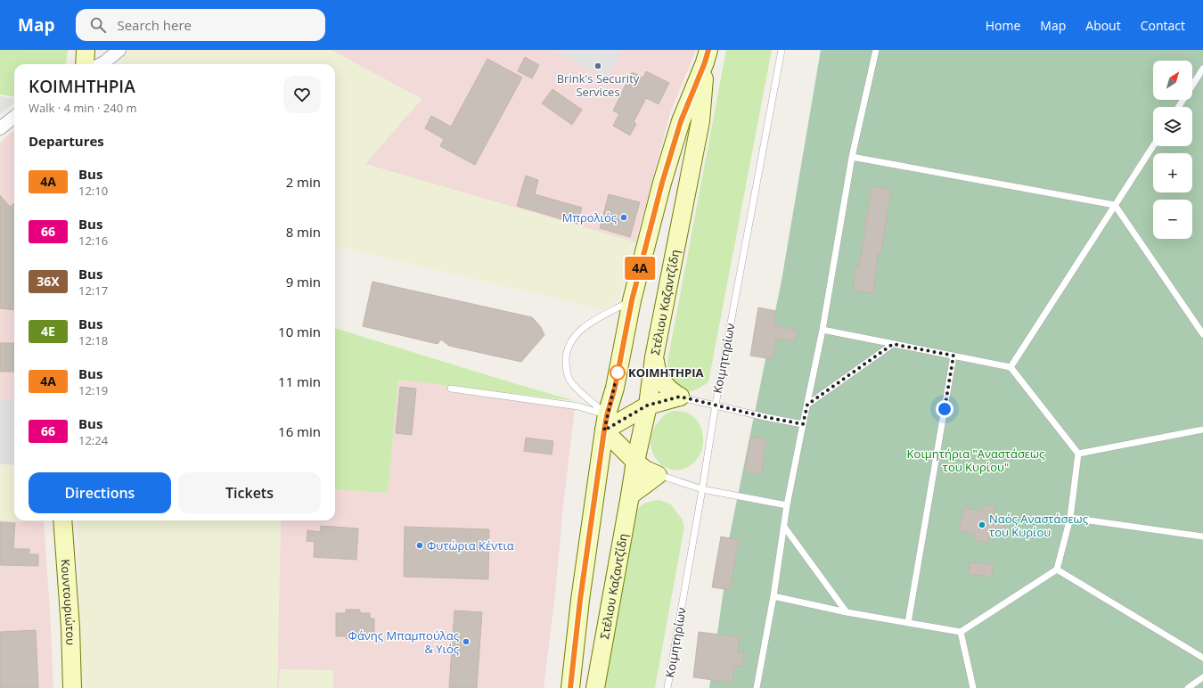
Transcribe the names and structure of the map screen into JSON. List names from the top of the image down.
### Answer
{
  "streets": {
    "main road": ["Στέλιου Καζαντζίδη", "Κουντουριώτου"],
    "lane": ["Κοιμητηρίων"]
  },
  "parks": ["Κοιμητήρια \"Αναστάσεως του Κυρίου\""],
  "places": [
    "Brink's Security Services",
    "Μπρολιός",
    "ΚΟΙΜΗΤΗΡΙΑ",
    "Ναός Αναστάσεως του Κυρίου",
    "Φυτώρια Κέντια",
    "Φάνης Μπαμπούλας & Υιός"
  ],
  "lines": ["bus line 4Α"],
  "north": "top right",
  "page": {
    "header": "Map",
    "search": "Search here",
    "nav": [
      "Home",
      "Map",
      "About",
      "Contact"
    ],
    "on_map": "4Α",
    "map_buttons": ["+", "−"],
    "heading": [
      ["ΚΟΙΜΗΤΗΡΙΑ", "Walk · 4 min · 240 m"],
      "Departures"
    ],
    "list": [
      {
        "mark": "4Α",
        "name": "Bus",
        "note": "12:10",
        "value": "2 min"
      },
      {
        "mark": "66",
        "name": "Bus",
        "note": "12:16",
        "value": "8 min"
      },
      {
        "mark": "36Χ",
        "name": "Bus",
        "note": "12:17",
        "value": "9 min"
      },
      {
        "mark": "4Ε",
        "name": "Bus",
        "note": "12:18",
        "value": "10 min"
      },
      {
        "mark": "4Α",
        "name": "Bus",
        "note": "12:19",
        "value": "11 min"
      },
      {
        "mark": "66",
        "name": "Bus",
        "note": "12:24",
        "value": "16 min"
      }
    ],
    "buttons": ["Directions", "Tickets"]
  }
}
